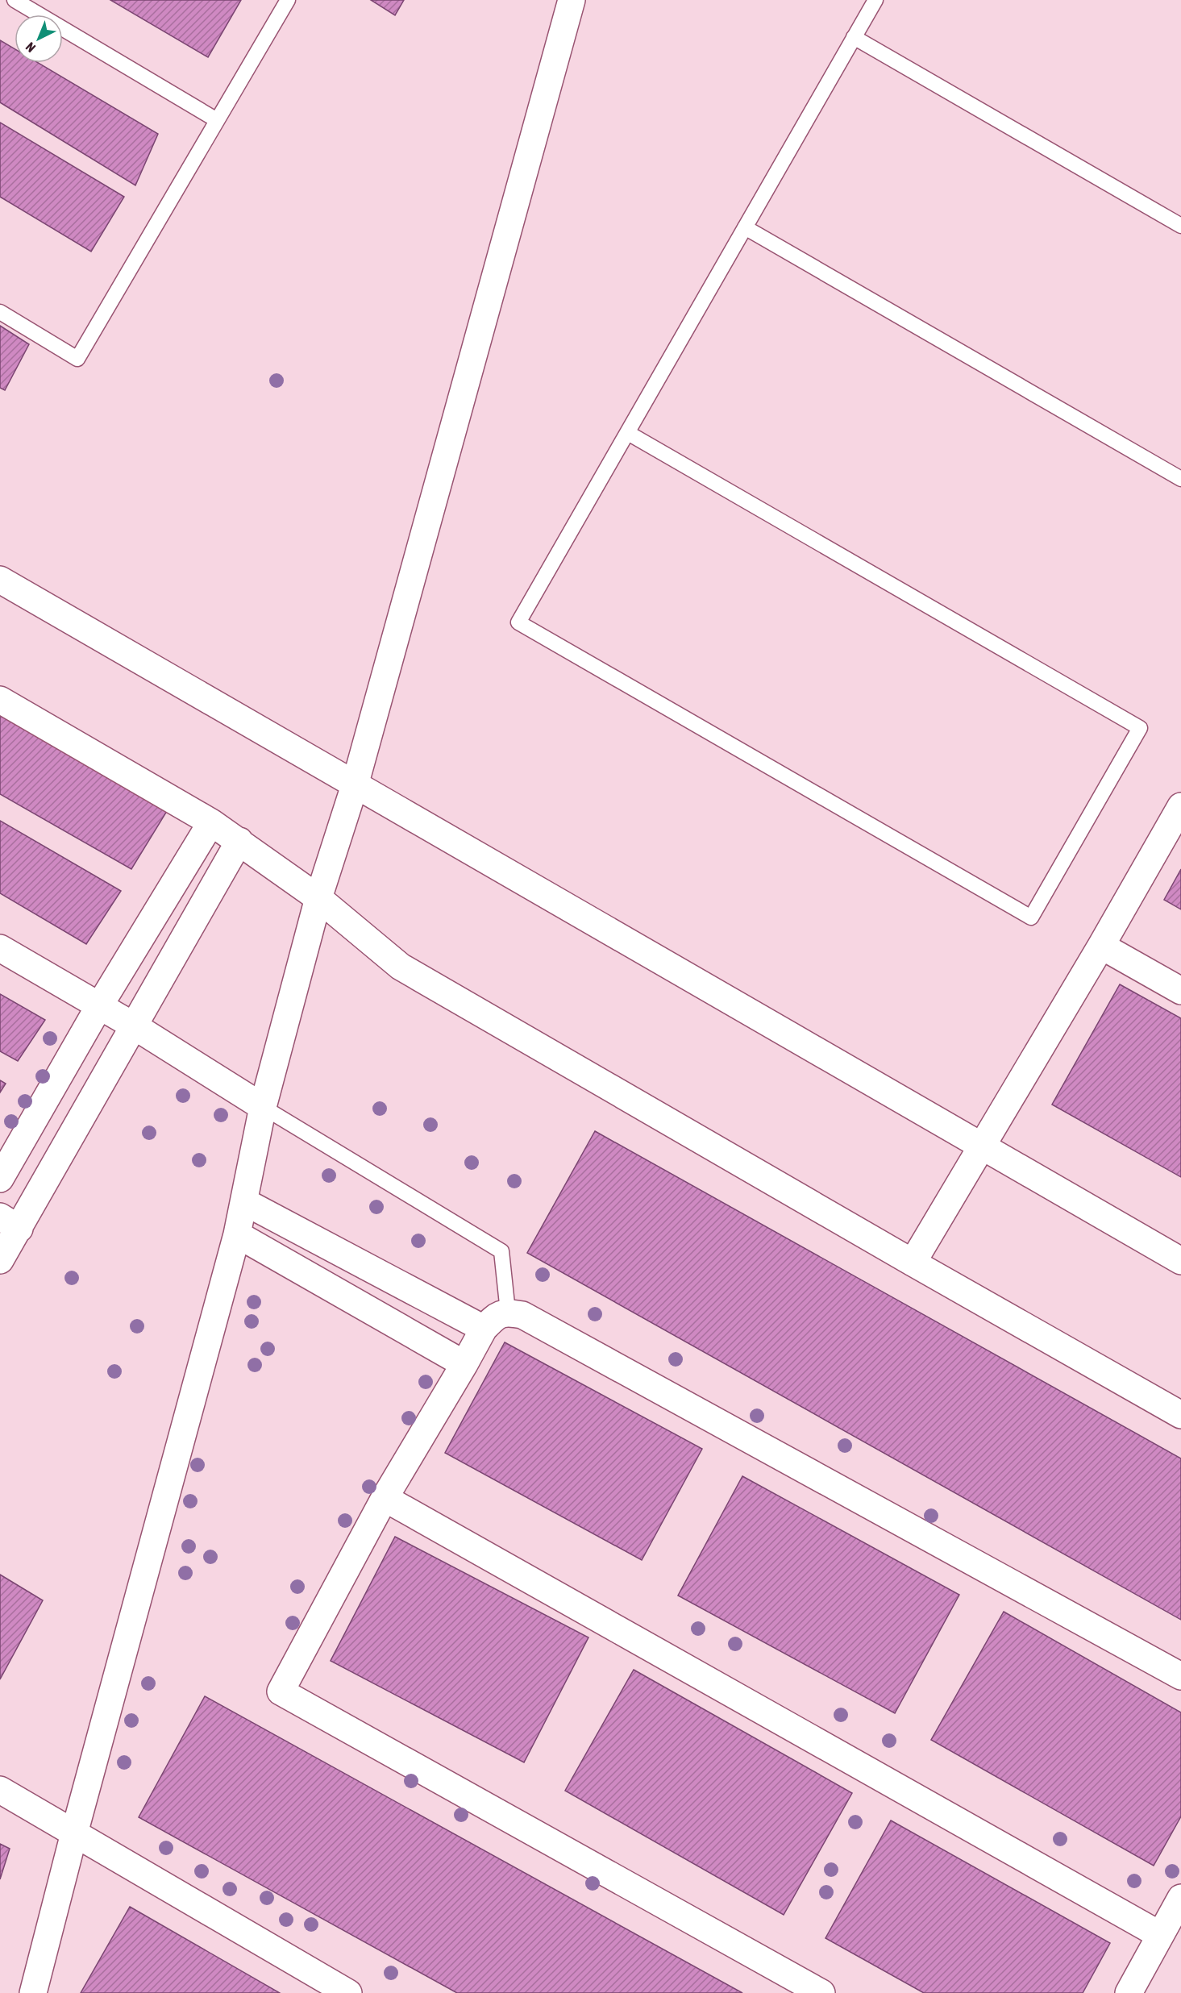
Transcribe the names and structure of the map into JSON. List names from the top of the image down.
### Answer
{
  "north": "bottom left"
}
